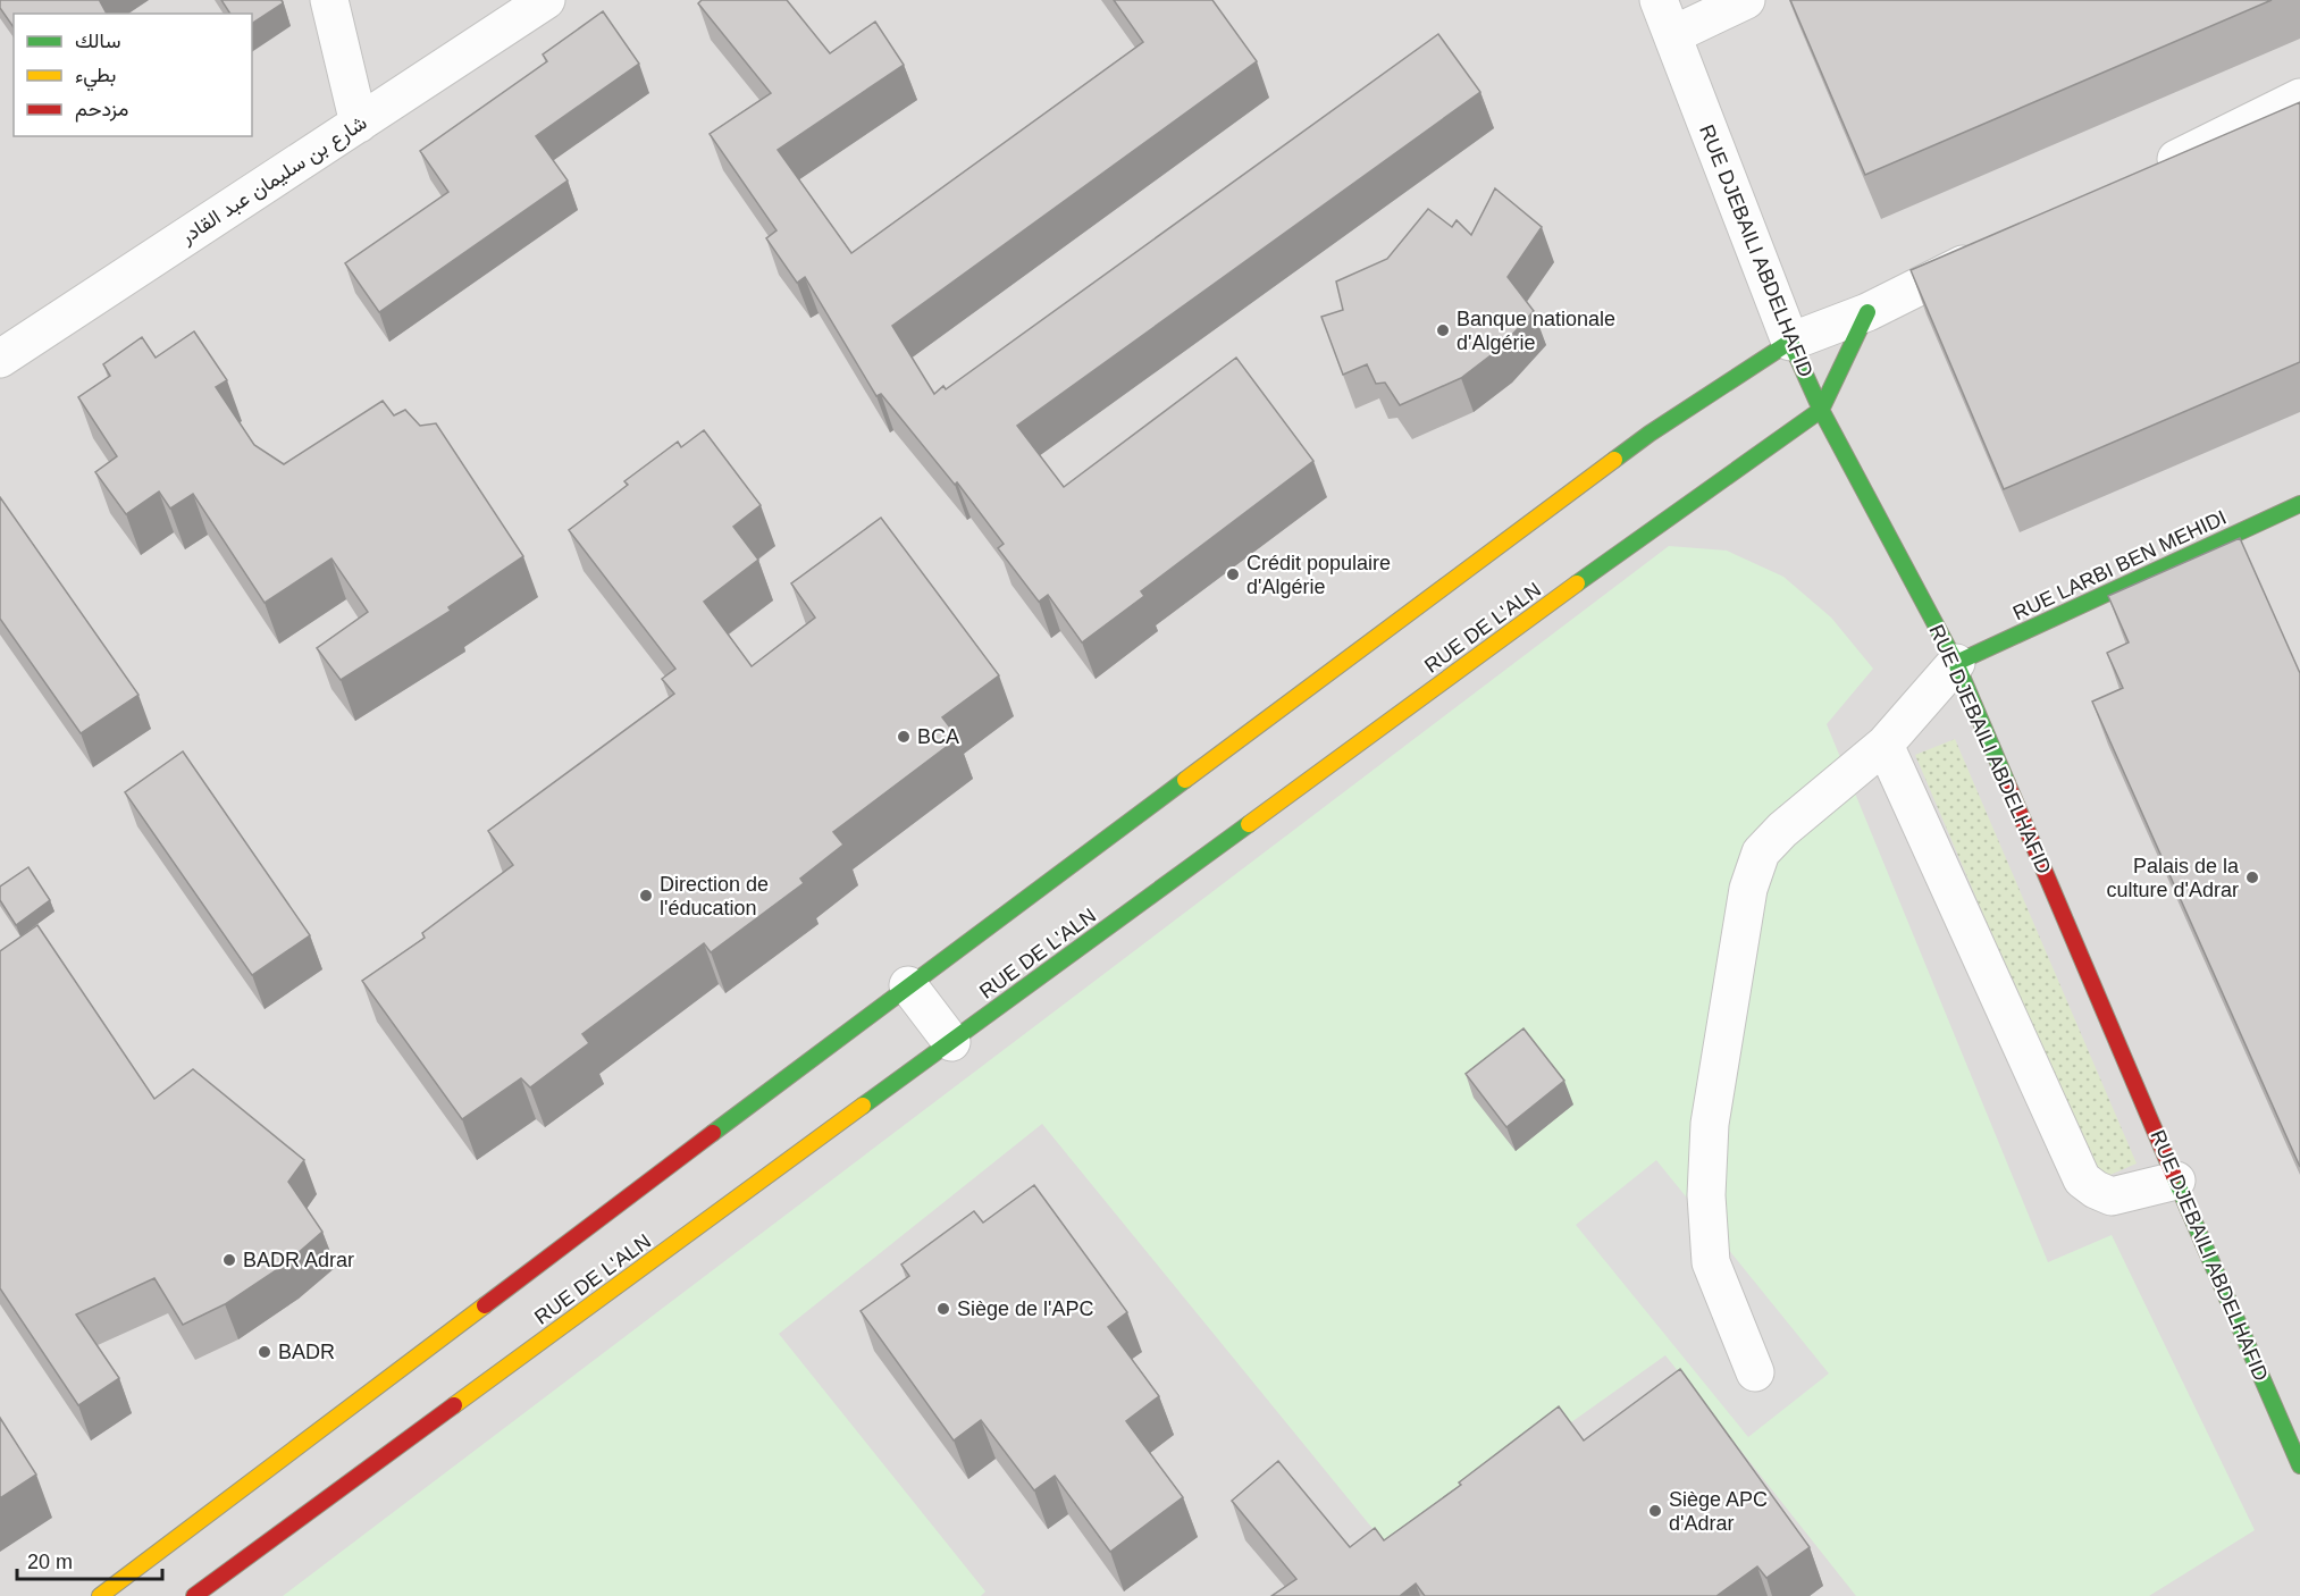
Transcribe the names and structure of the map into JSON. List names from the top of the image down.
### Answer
{
  "streets": {
    "street": [
      "شارع بن سليمان عبد القادر",
      "RUE DJEBAILI ABDELHAFID",
      "RUE LARBI BEN MEHIDI",
      "RUE DE L'ALN"
    ]
  },
  "crossings": [
    ["RUE DJEBAILI ABDELHAFID", "RUE LARBI BEN MEHIDI"],
    ["RUE DJEBAILI ABDELHAFID", "RUE DE L'ALN"]
  ],
  "places": [
    "Banque nationale d'Algérie",
    "Crédit populaire d'Algérie",
    "BCA",
    "Palais de la culture d'Adrar",
    "Direction de l'éducation",
    "BADR Adrar",
    "Siège de l'APC",
    "BADR",
    "Siège APC d'Adrar"
  ],
  "legend": ["سالك", "بطيء", "مزدحم"],
  "scale_bar": "20 m"
}
